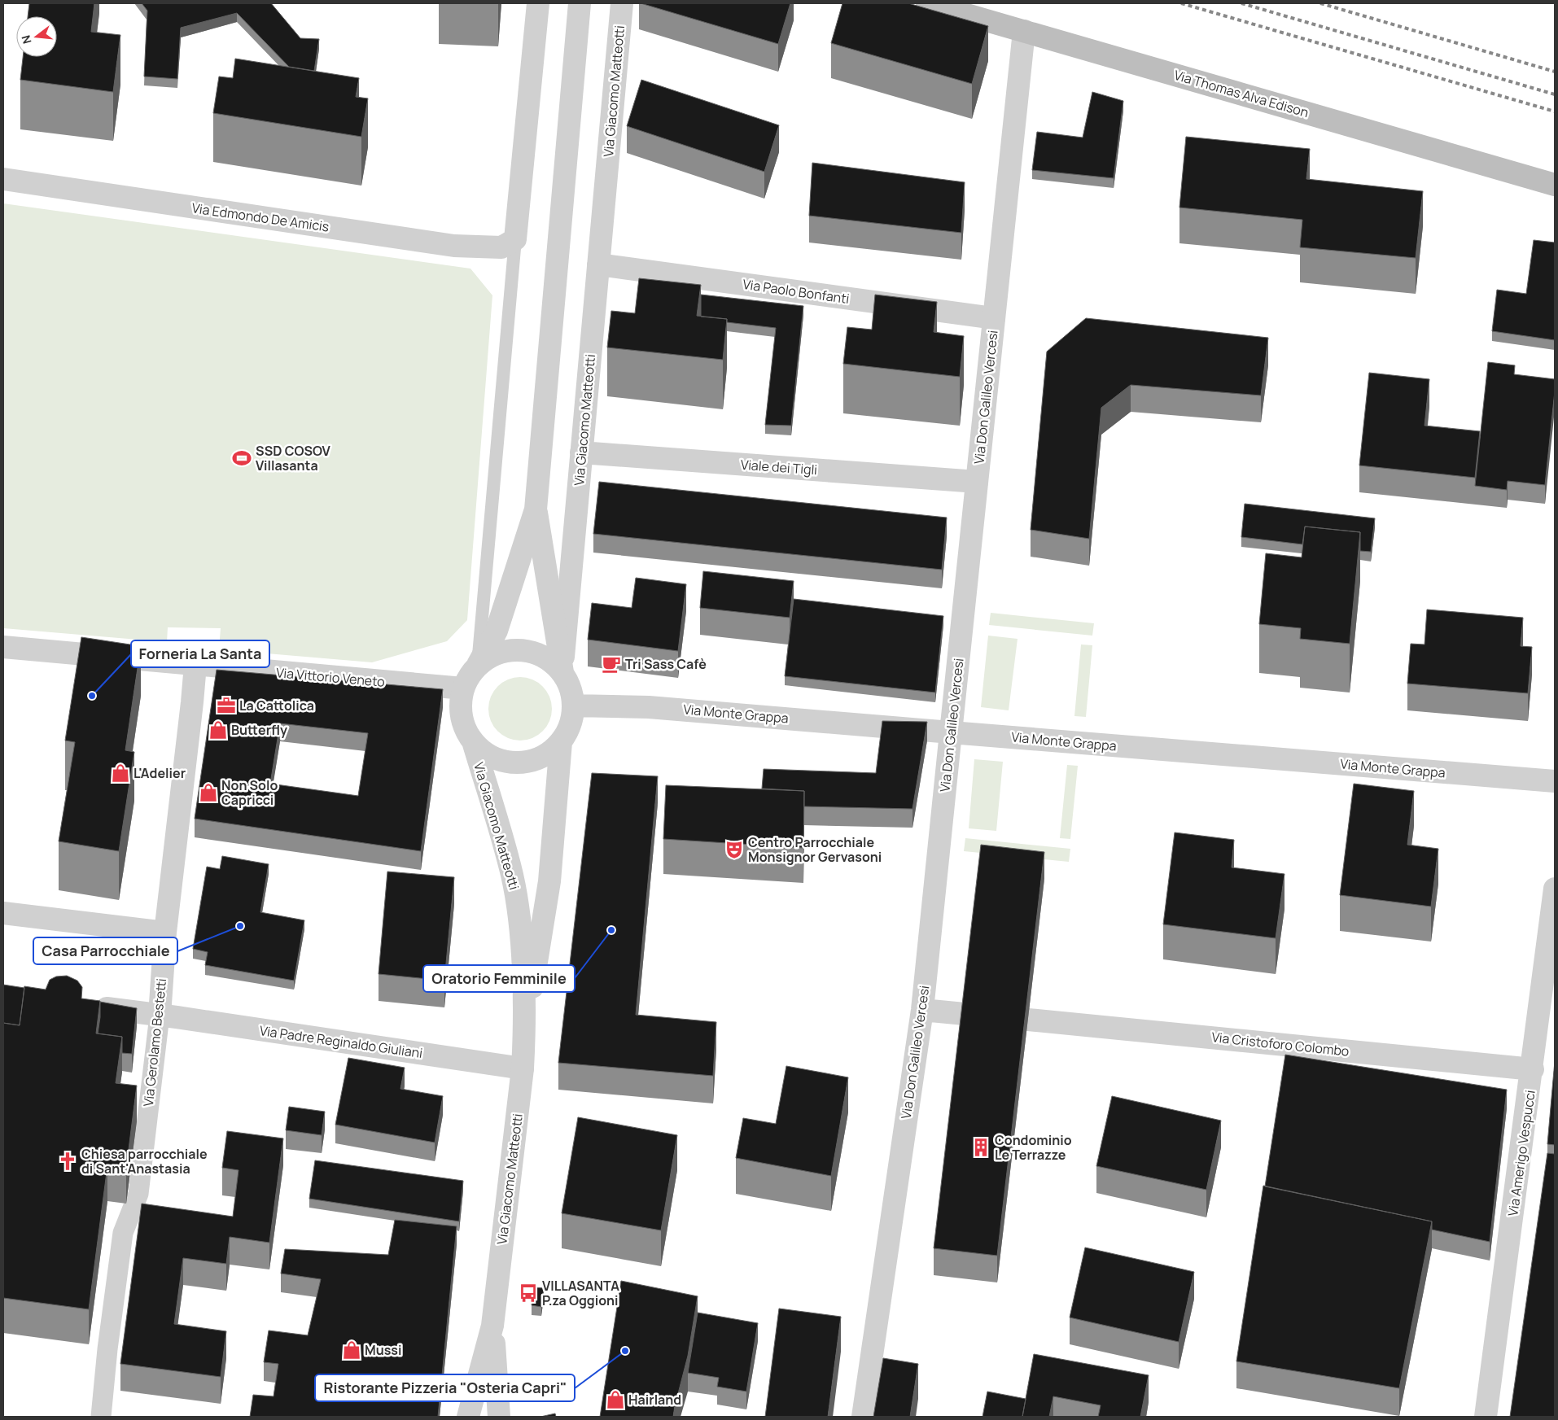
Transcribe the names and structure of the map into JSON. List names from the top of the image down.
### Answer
{
  "streets": {
    "main road": ["Via Thomas Alva Edison"],
    "street": [
      "Via Giacomo Matteotti",
      "Via Edmondo De Amicis",
      "Via Paolo Bonfanti",
      "Via Don Galileo Vercesi",
      "Viale dei Tigli",
      "Via Vittorio Veneto",
      "Via Monte Grappa",
      "Via Padre Reginaldo Giuliani",
      "Via Gerolamo Bestetti",
      "Via Cristoforo Colombo",
      "Via Amerigo Vespucci"
    ]
  },
  "crossings": [
    ["Via Giacomo Matteotti", "Via Paolo Bonfanti"],
    ["Via Giacomo Matteotti", "Viale dei Tigli"],
    ["Via Giacomo Matteotti", "Via Vittorio Veneto"],
    ["Via Giacomo Matteotti", "Via Monte Grappa"],
    ["Via Giacomo Matteotti", "Via Padre Reginaldo Giuliani"],
    ["Via Thomas Alva Edison", "Via Don Galileo Vercesi"],
    ["Via Paolo Bonfanti", "Via Don Galileo Vercesi"],
    ["Via Don Galileo Vercesi", "Viale dei Tigli"],
    ["Via Don Galileo Vercesi", "Via Monte Grappa"],
    ["Via Vittorio Veneto", "Via Monte Grappa"],
    ["Via Vittorio Veneto", "Via Gerolamo Bestetti"],
    ["Via Padre Reginaldo Giuliani", "Via Gerolamo Bestetti"],
    ["Via Cristoforo Colombo", "Via Amerigo Vespucci"]
  ],
  "places": {
    "sports": ["SSD COSOV Villasanta"],
    "cafe": ["Tri Sass Cafè"],
    "other": [
      "Forneria La Santa",
      "Casa Parrocchiale",
      "Oratorio Femminile",
      "Ristorante Pizzeria \"Osteria Capri\""
    ],
    "office": ["La Cattolica"],
    "shop": [
      "Butterfly",
      "L'Adelier",
      "Non Solo Capricci",
      "Mussi",
      "Hairland"
    ],
    "theatre": ["Centro Parrocchiale Monsignor Gervasoni"],
    "building": ["Condominio Le Terrazze"],
    "church": ["Chiesa parrocchiale di Sant'Anastasia"],
    "bus stop": ["VILLASANTA P.za Oggioni"]
  },
  "north": "left"
}
